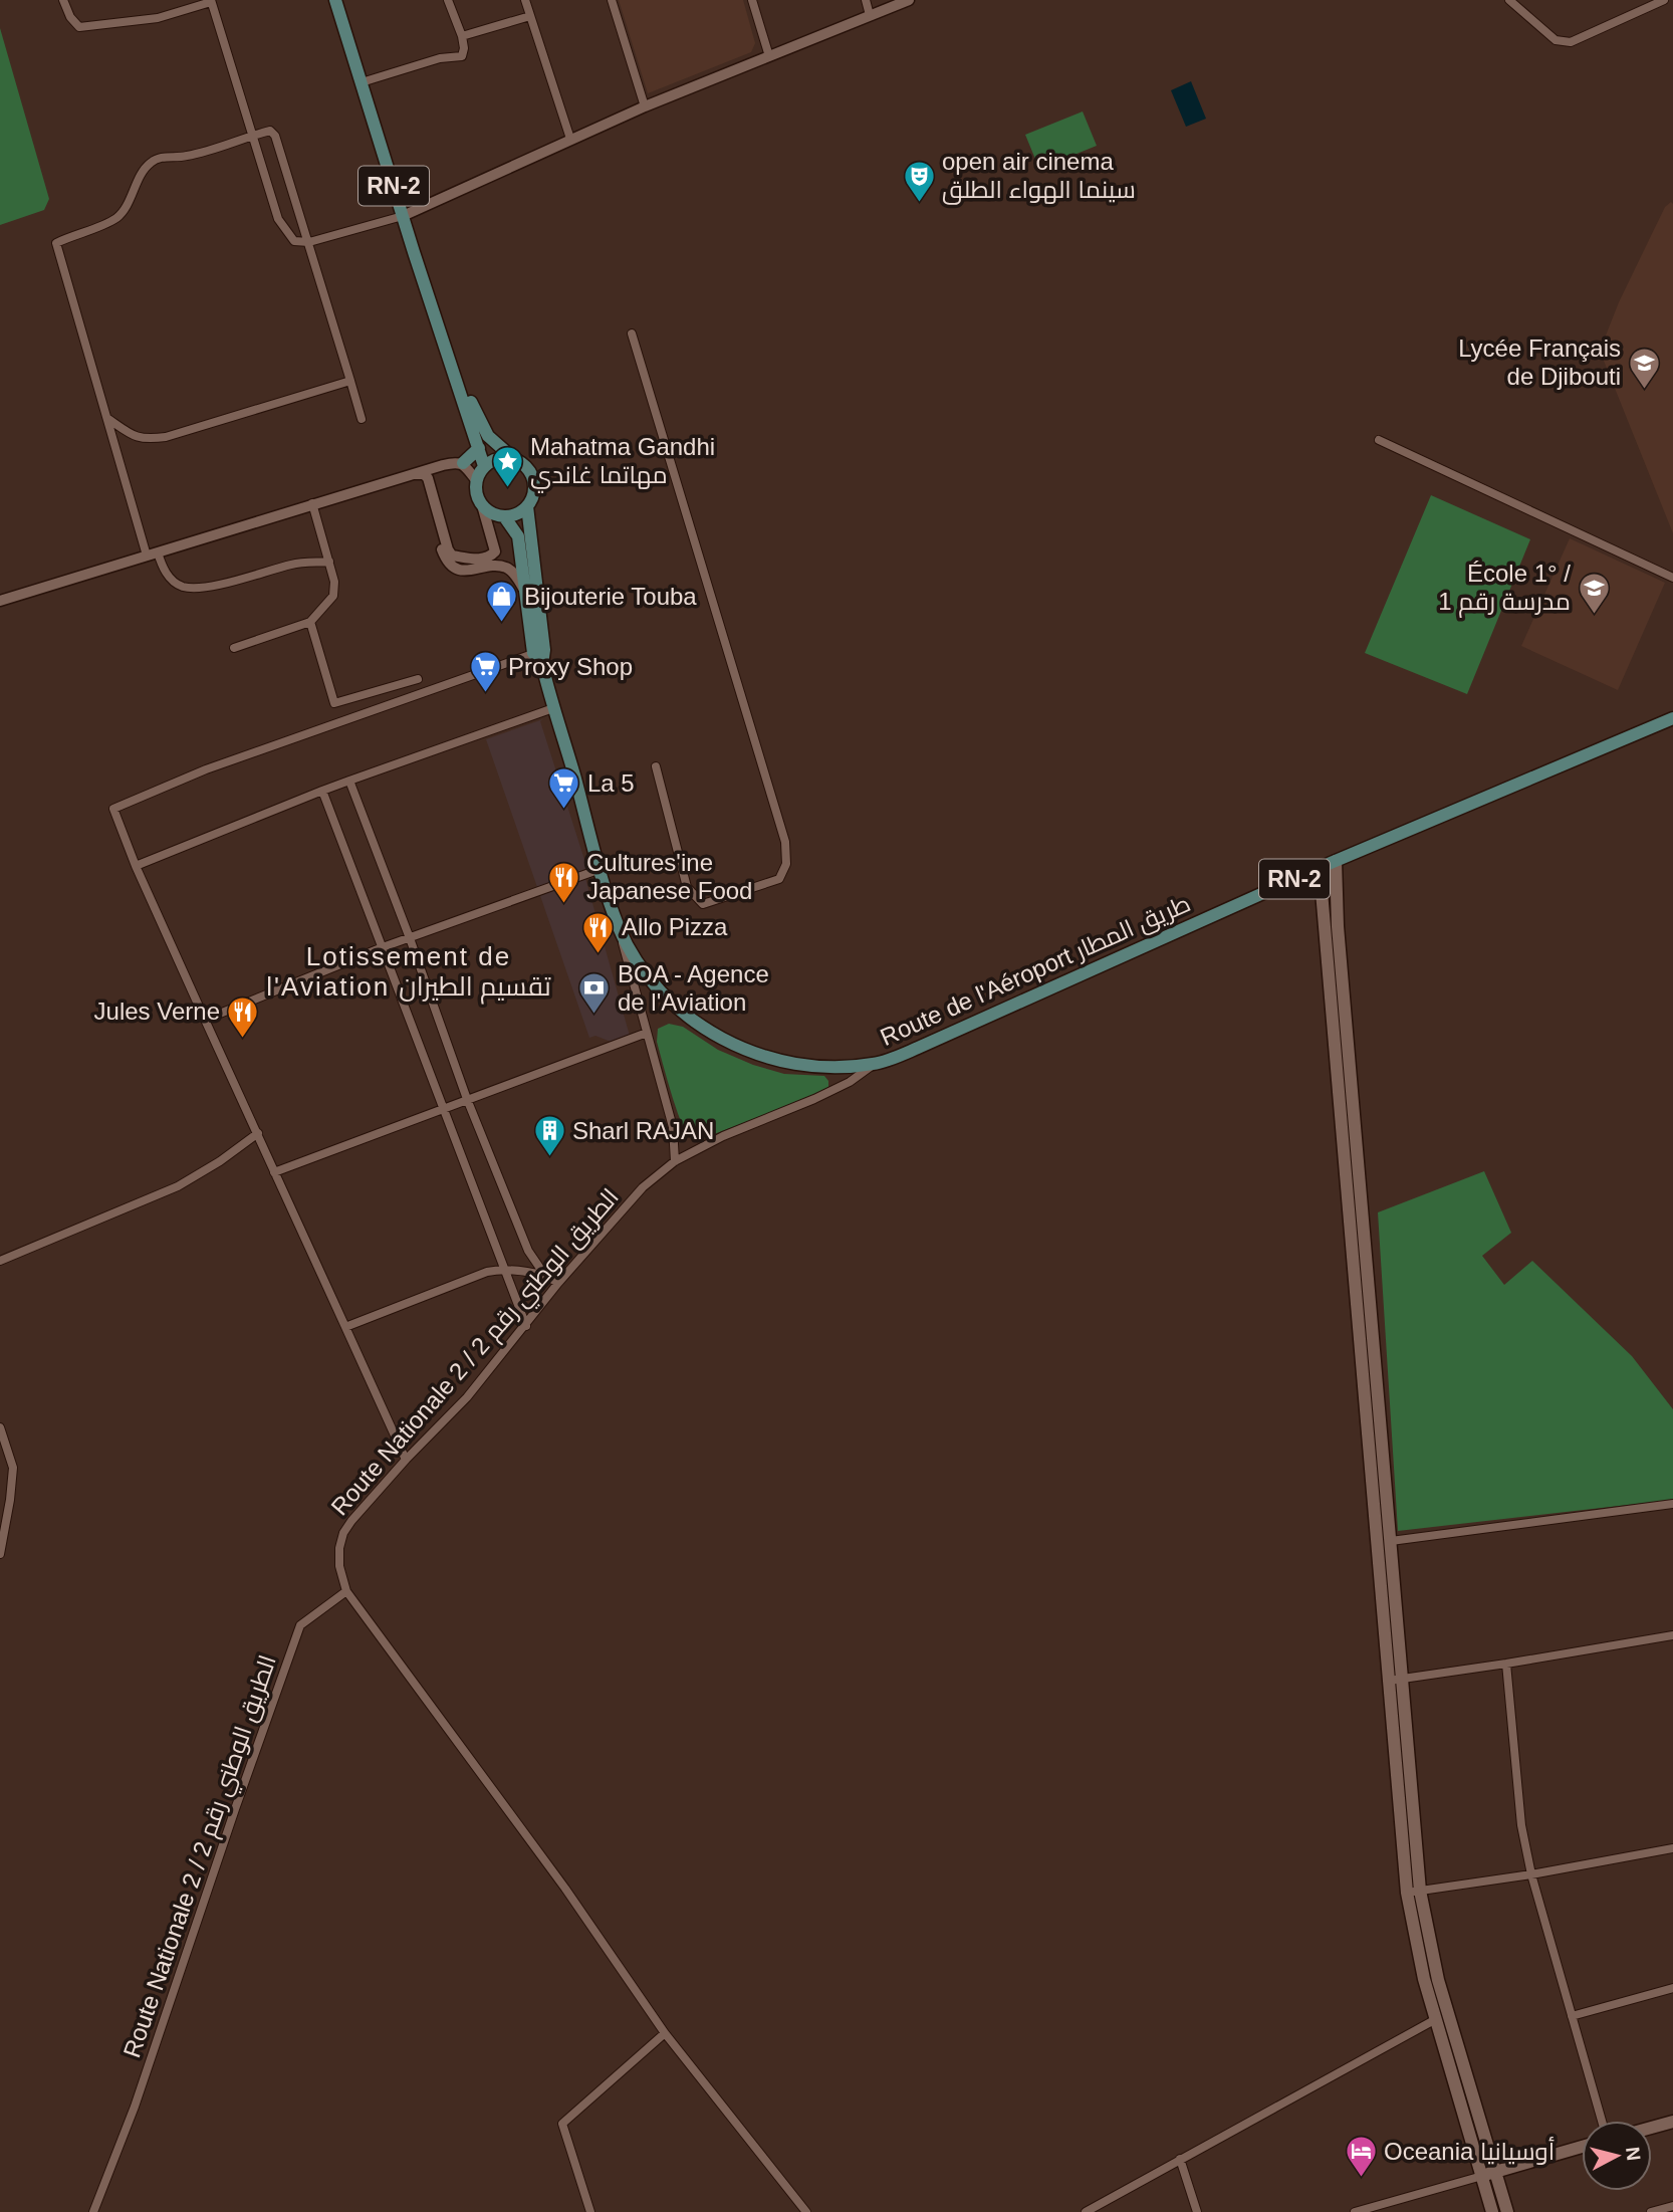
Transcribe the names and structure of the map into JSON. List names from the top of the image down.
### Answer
{
  "streets": {
    "main road": ["RN-2", "Route de l'Aéroport طريق المطار"],
    "street": ["Route Nationale 2 / الطريق الوطني رقم 2"]
  },
  "crossings": [
    ["RN-2", "Route de l'Aéroport طريق المطار"],
    ["Route de l'Aéroport طريق المطار", "Route Nationale 2 / الطريق الوطني رقم 2"]
  ],
  "districts": ["Lotissement de l'Aviation تقسيم الطيران"],
  "places": {
    "theatre": ["open air cinema سينما الهواء الطلق"],
    "school or university": ["Lycée Français de Djibouti", "École 1° / مدرسة رقم 1"],
    "place": ["Mahatma Gandhi مهاتما غاندي"],
    "shop": ["Bijouterie Touba"],
    "supermarket": ["Proxy Shop", "La 5"],
    "restaurant": ["Cultures'ine Japanese Food", "Allo Pizza", "Jules Verne"],
    "bank": ["BOA - Agence de l'Aviation"],
    "building": ["Sharl RAJAN"],
    "hotel": ["Oceania أوسيانيا"]
  },
  "north": "right"
}
